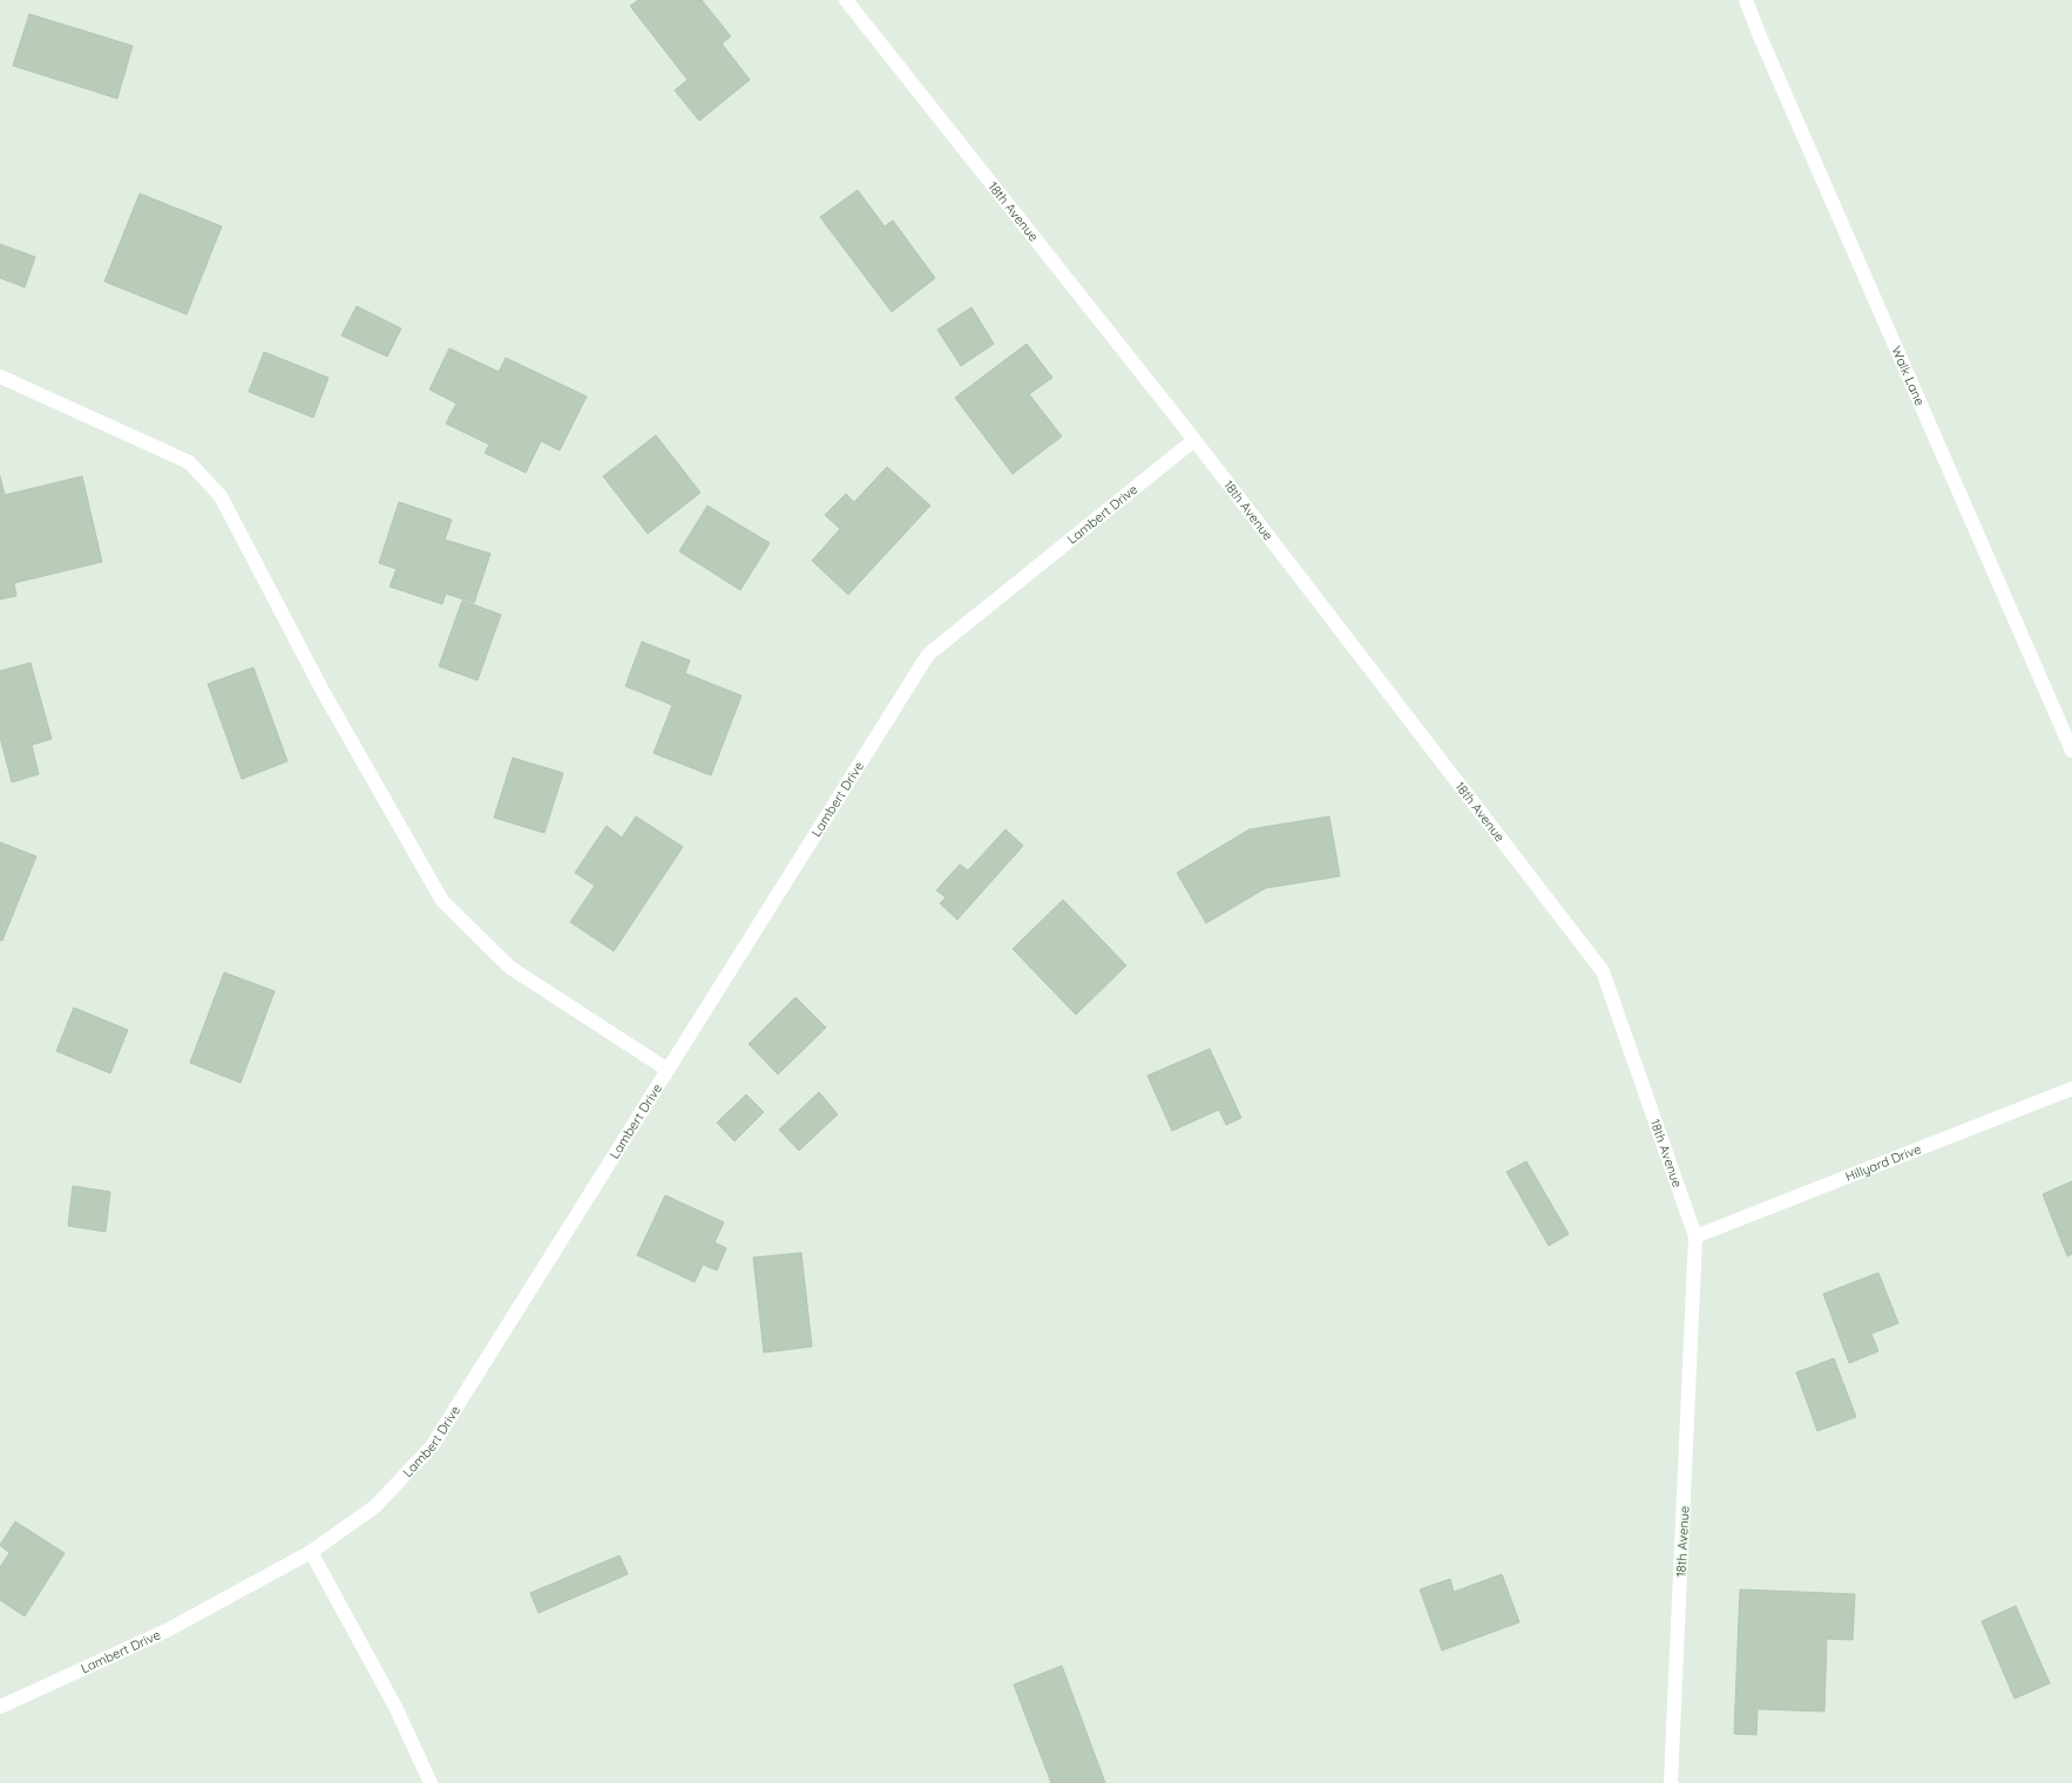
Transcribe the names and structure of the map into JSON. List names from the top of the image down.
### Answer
{
  "streets": {
    "street": [
      "18th Avenue",
      "Walk Lane",
      "Lambert Drive",
      "Hillyard Drive"
    ]
  },
  "crossings": [
    ["18th Avenue", "Lambert Drive"],
    ["18th Avenue", "Hillyard Drive"]
  ]
}
